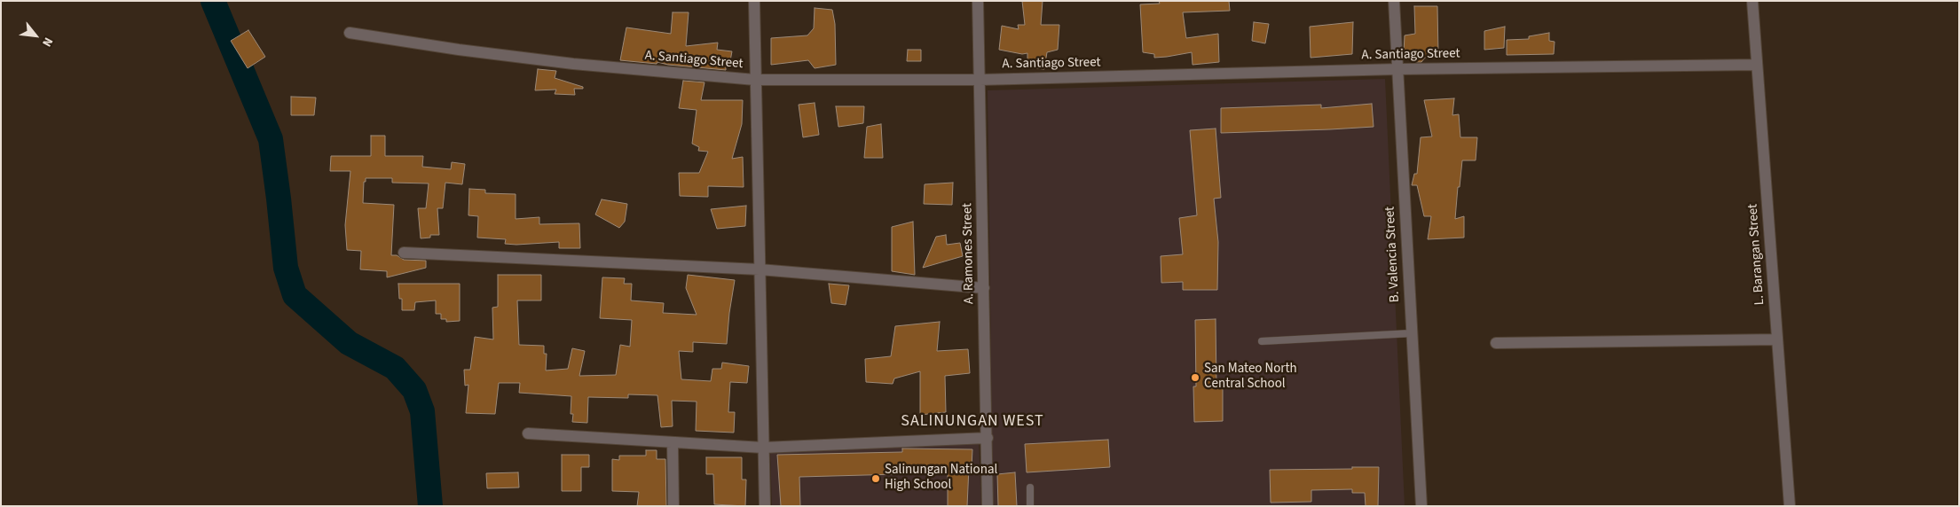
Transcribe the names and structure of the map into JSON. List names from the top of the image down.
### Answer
{
  "streets": {
    "street": [
      "A. Santiago Street",
      "A. Ramones Street",
      "B. Valencia Street",
      "L. Barangan Street"
    ]
  },
  "crossings": [
    ["A. Santiago Street", "A. Ramones Street"],
    ["A. Santiago Street", "B. Valencia Street"],
    ["A. Santiago Street", "L. Barangan Street"]
  ],
  "districts": ["SALINUNGAN WEST"],
  "places": ["San Mateo North Central School", "Salinungan National High School"],
  "north": "bottom right"
}
